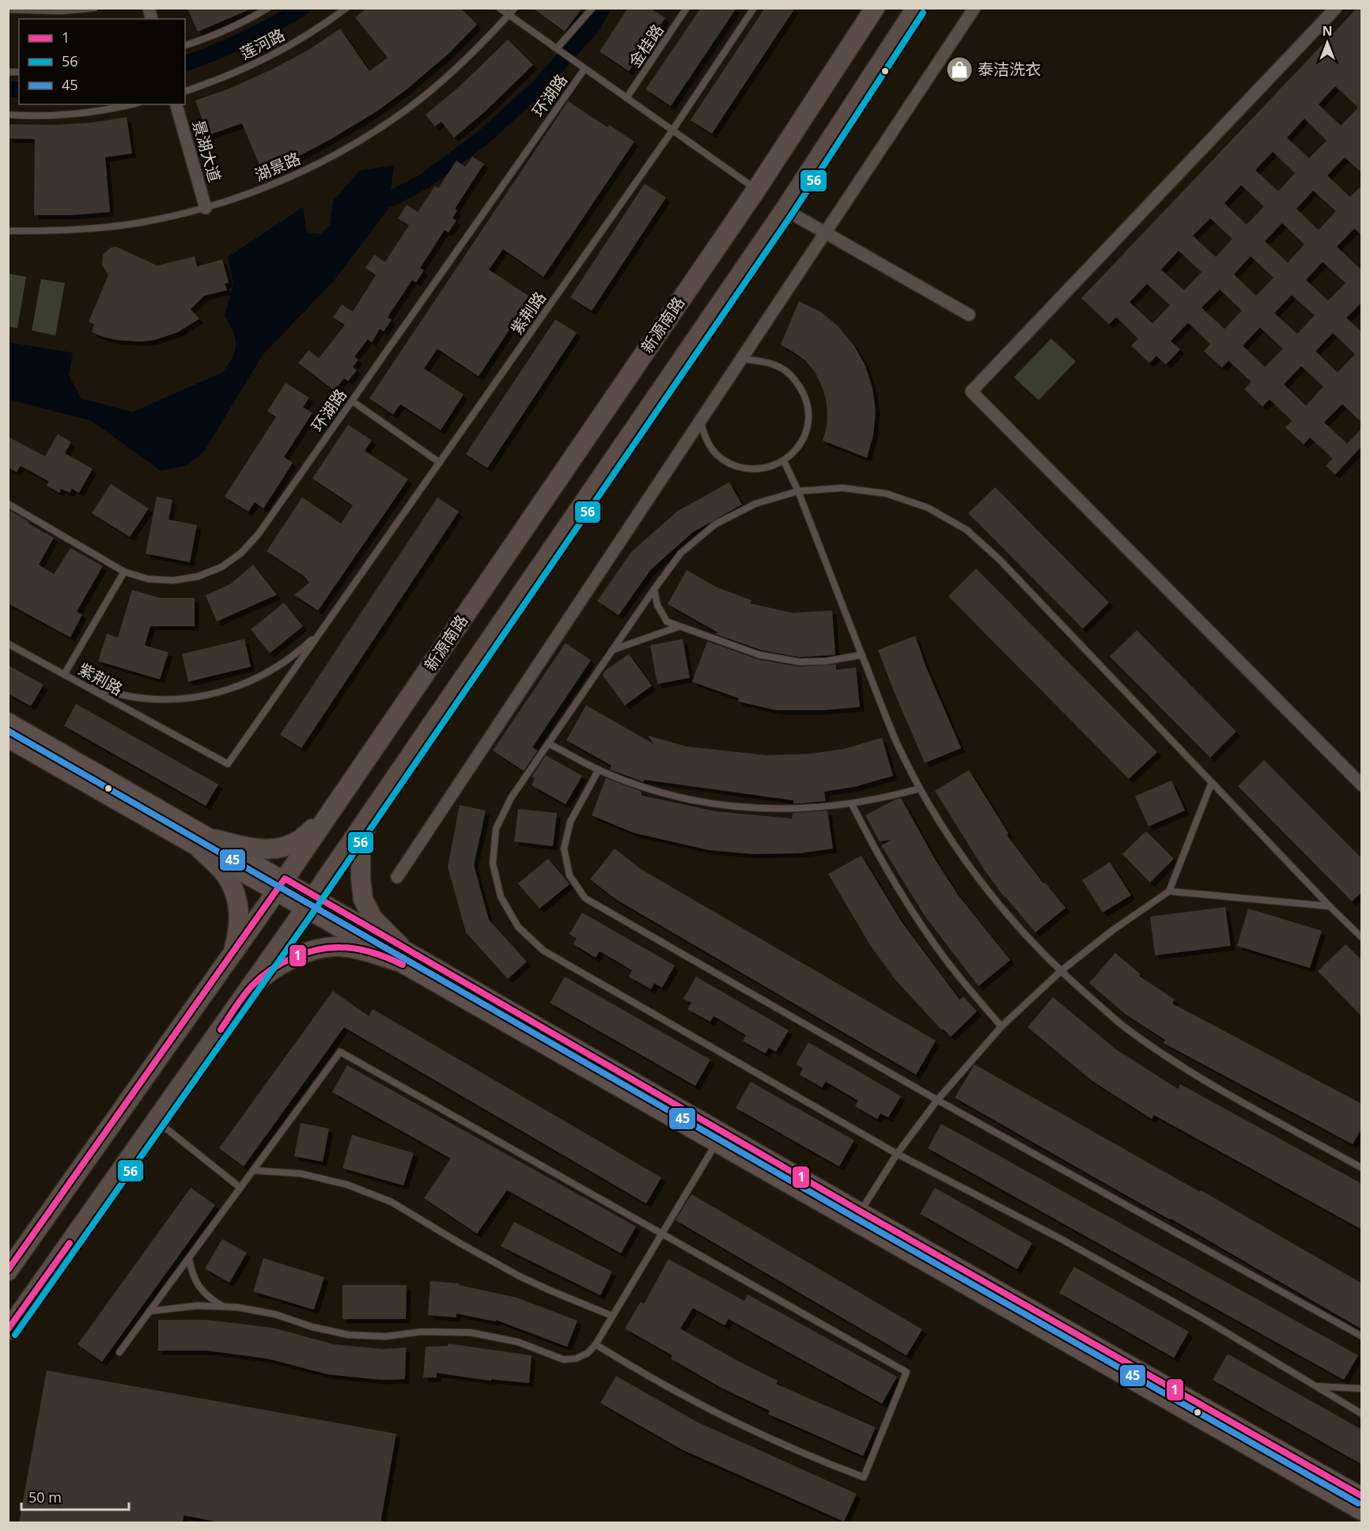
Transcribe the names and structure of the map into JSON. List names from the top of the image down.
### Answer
{
  "streets": {
    "main road": ["新源南路"],
    "street": ["景湖大道"],
    "lane": [
      "莲河路",
      "金桂路",
      "环湖路",
      "湖景路",
      "紫荆路"
    ]
  },
  "crossings": [
    ["景湖大道", "湖景路"]
  ],
  "places": {
    "shop": ["泰洁洗衣"]
  },
  "lines": ["transit line 56", "transit line 45", "transit line 1"],
  "legend": ["1", "56", "45"],
  "scale_bar": "50 m",
  "north": "top"
}
